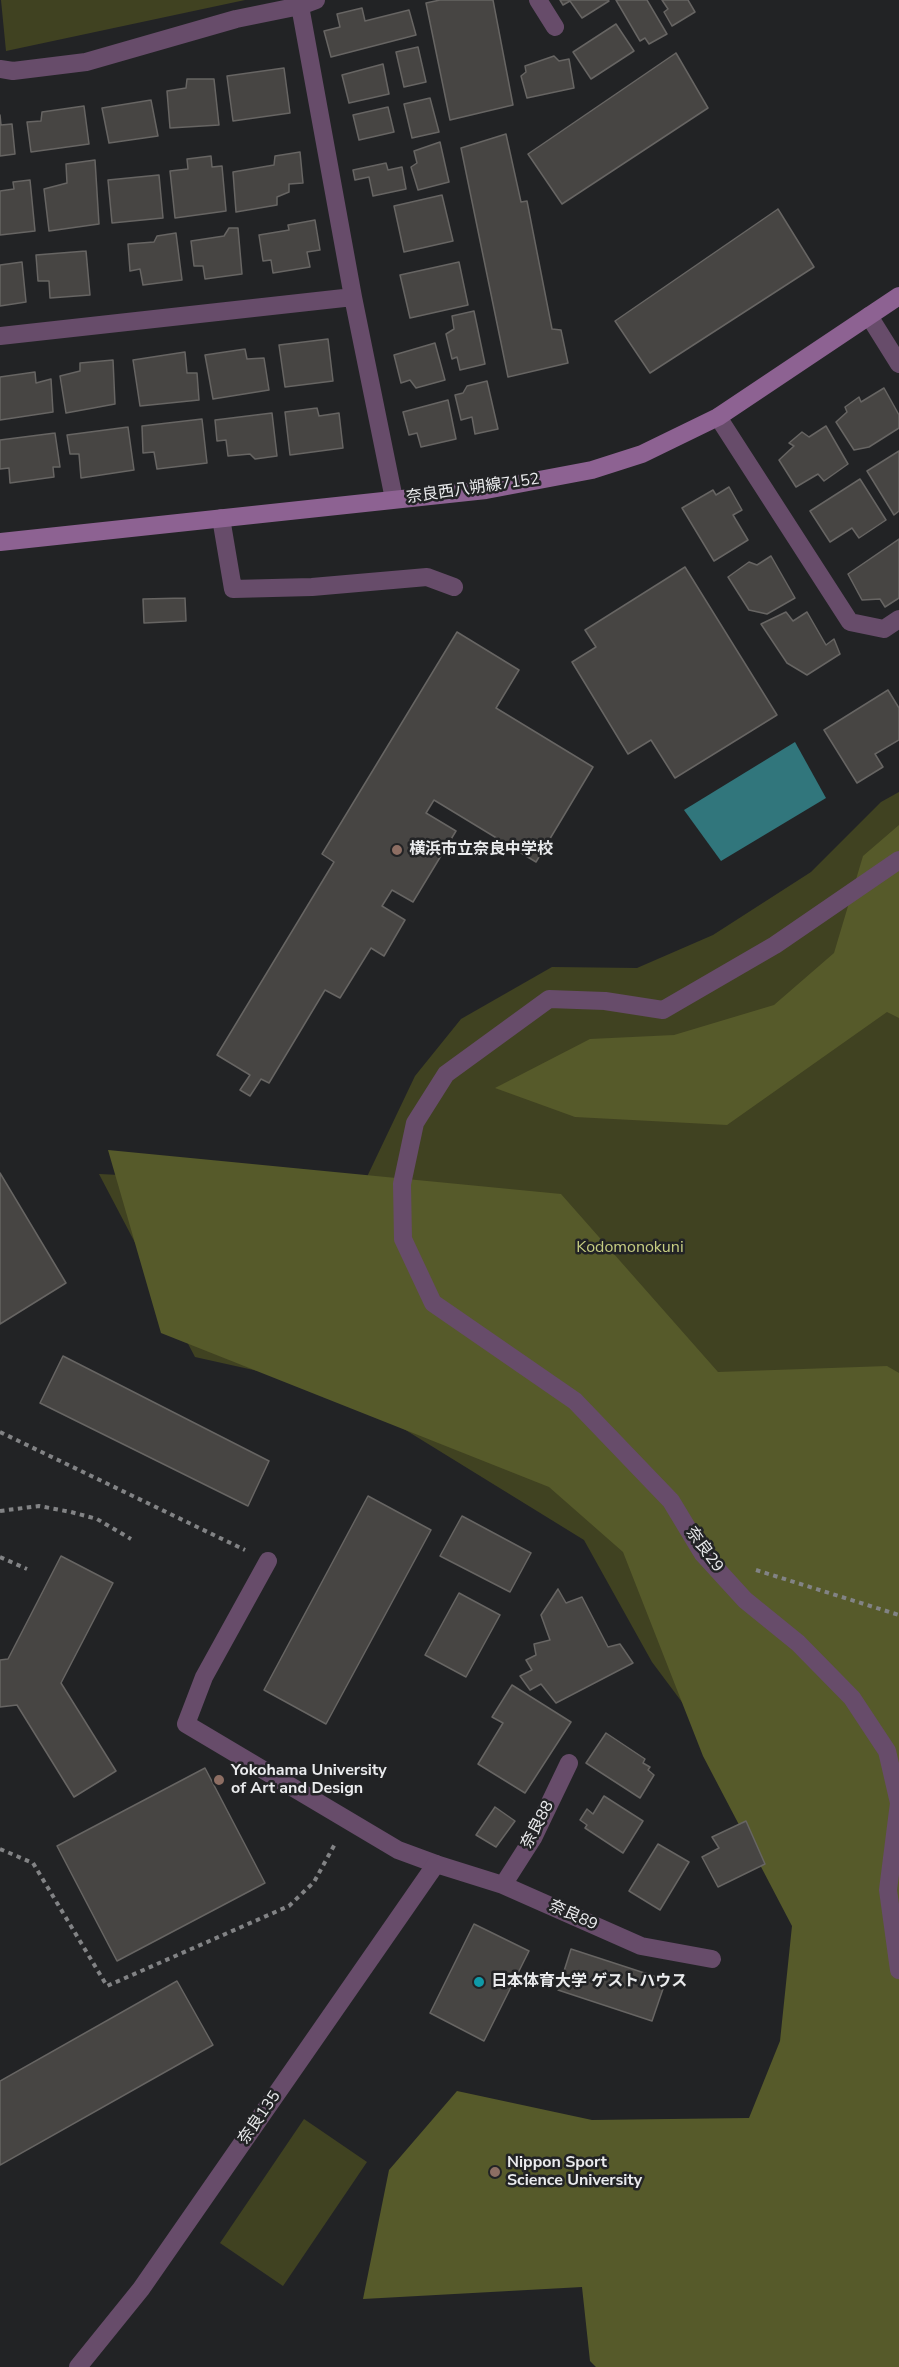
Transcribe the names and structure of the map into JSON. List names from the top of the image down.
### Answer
{
  "streets": {
    "street": [
      "奈良西八朔線7152",
      "奈良29",
      "奈良88",
      "奈良89",
      "奈良135"
    ]
  },
  "crossings": [
    ["奈良88", "奈良89"],
    ["奈良89", "奈良135"]
  ],
  "parks": ["Kodomonokuni"],
  "places": [
    "横浜市立奈良中学校",
    "Yokohama University of Art and Design",
    "日本体育大学 ゲストハウス",
    "Nippon Sport Science University"
  ]
}
